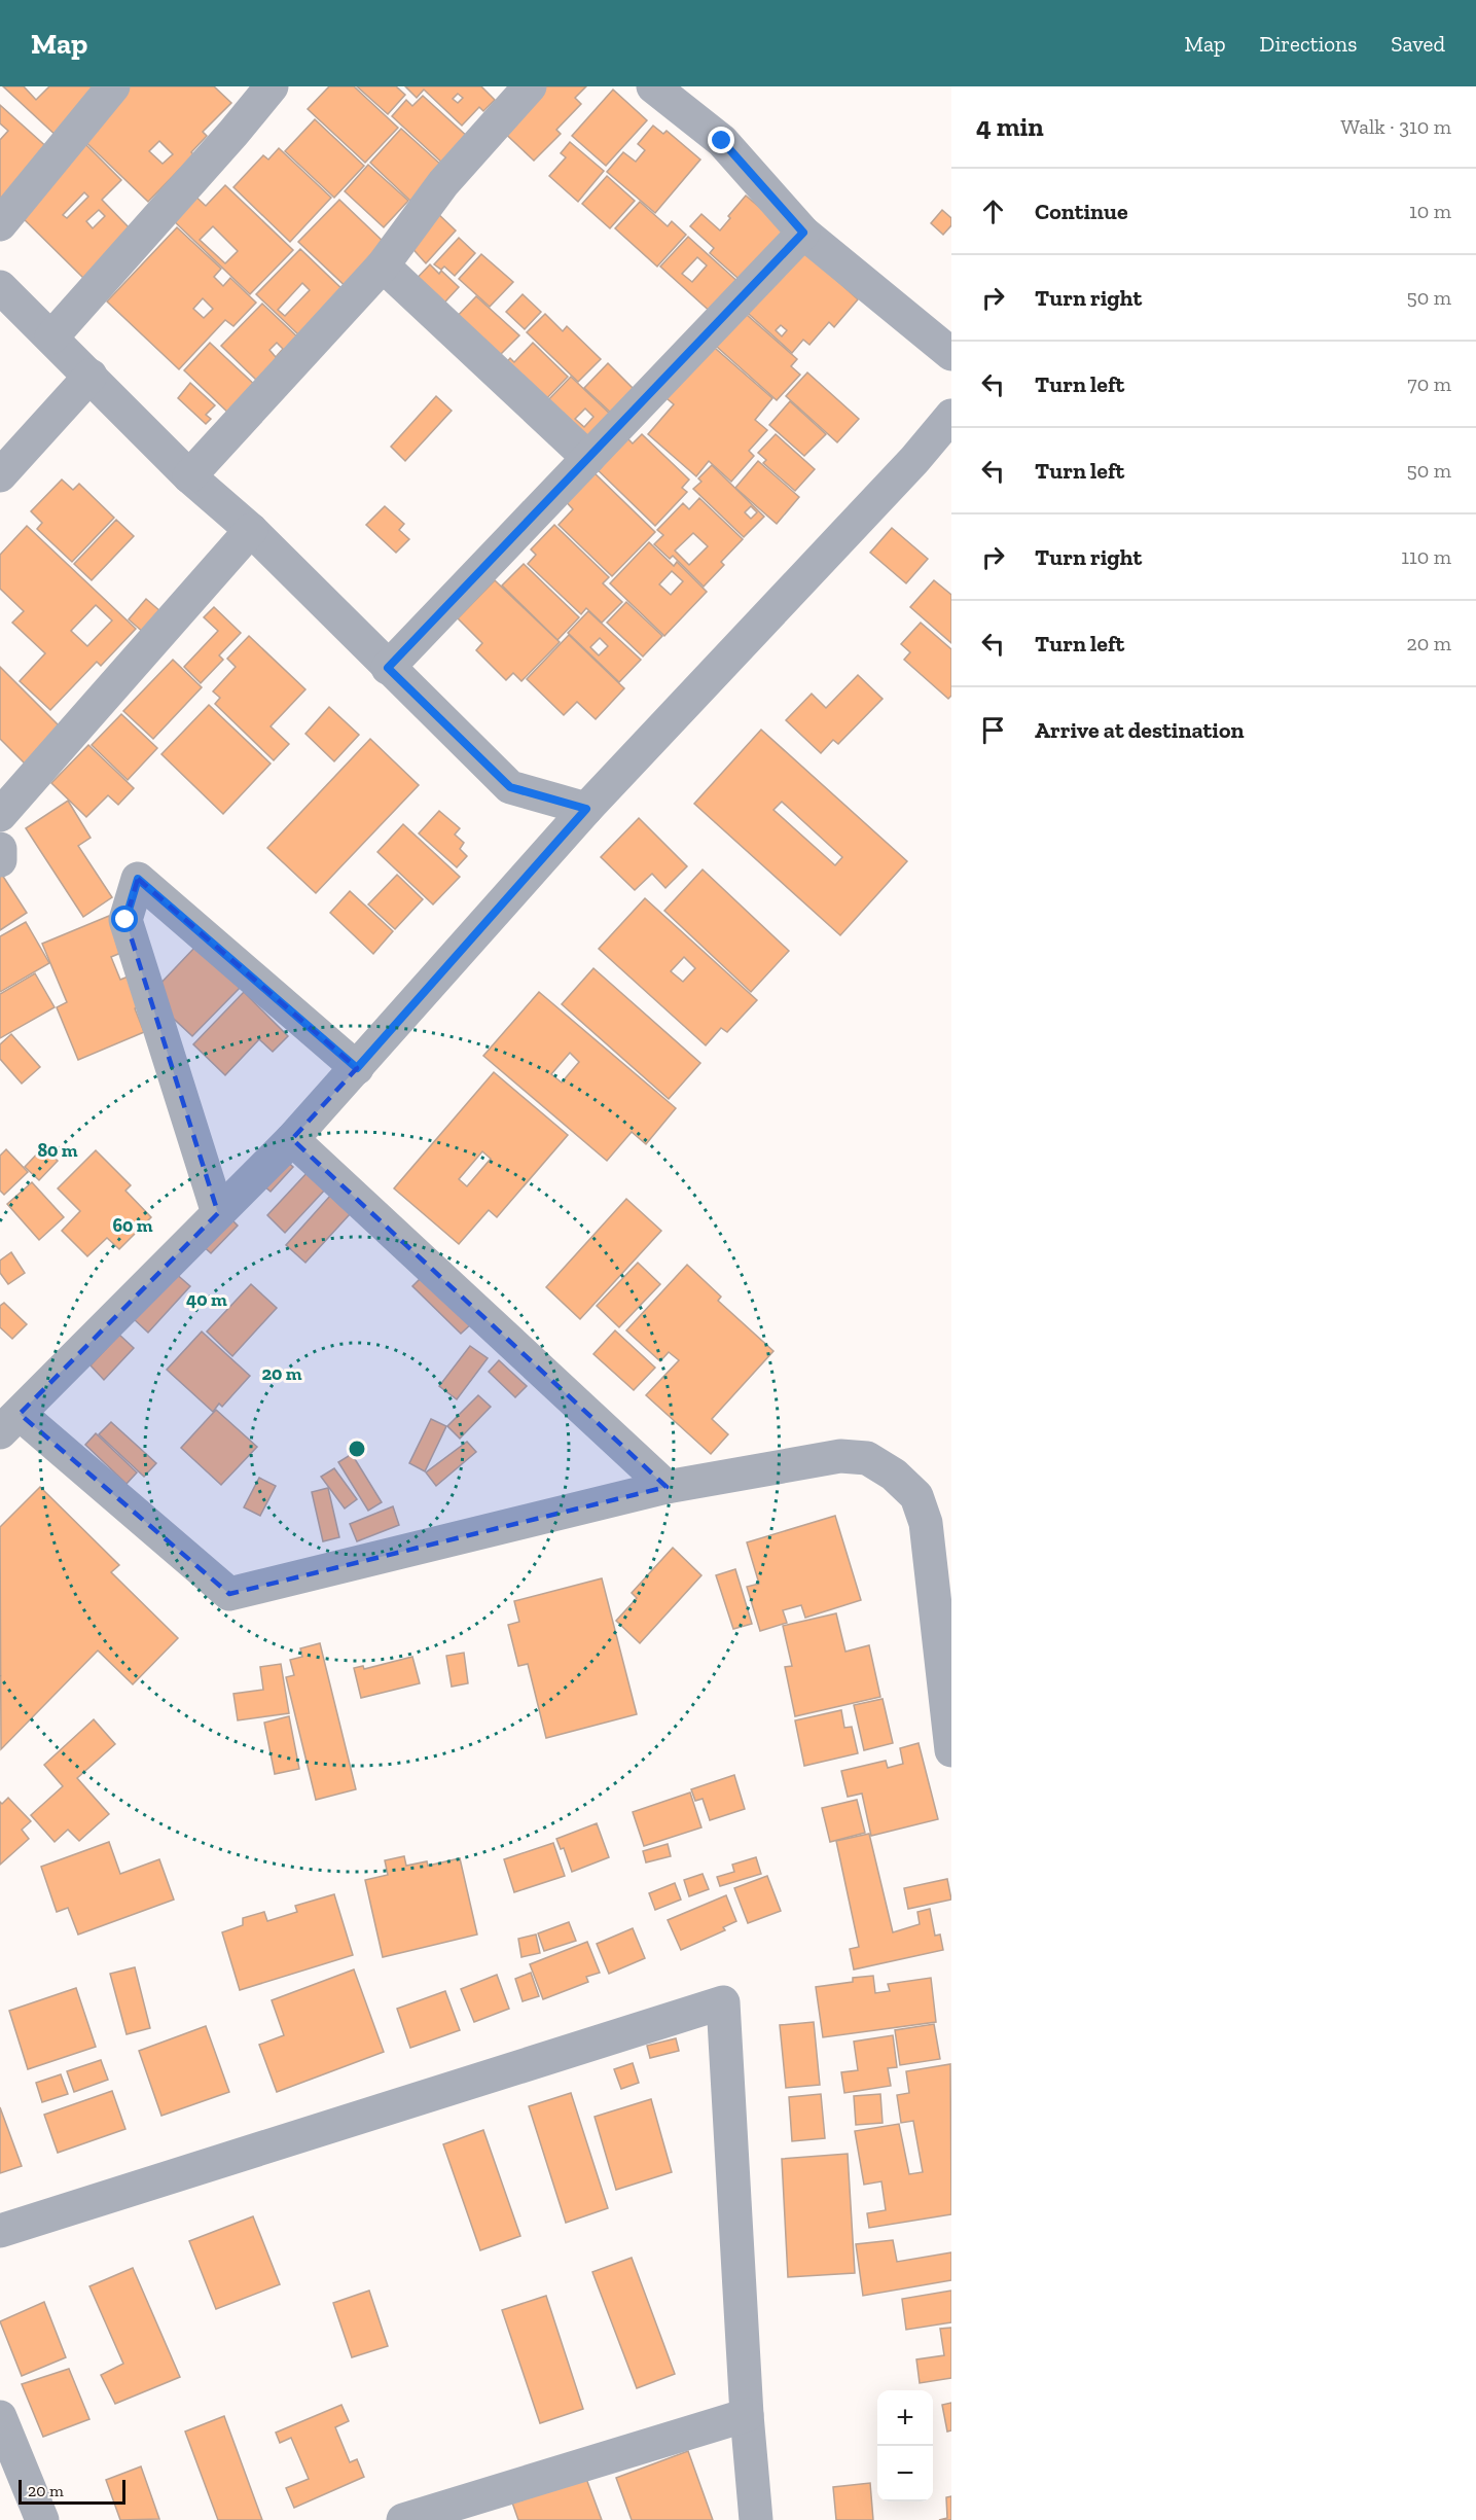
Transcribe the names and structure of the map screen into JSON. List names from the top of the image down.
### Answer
{
  "scale_bar": "20 m",
  "page": {
    "header": "Map",
    "nav": ["Map", "Directions", "Saved"],
    "heading": ["4 min", "Walk · 310 m"],
    "list": [
      ["Continue", "10 m"],
      ["Turn right", "50 m"],
      ["Turn left", "70 m"],
      ["Turn left", "50 m"],
      ["Turn right", "110 m"],
      ["Turn left", "20 m"],
      "Arrive at destination"
    ],
    "map_buttons": ["+", "−"],
    "scale": "20 m"
  },
  "rings": [
    "80 m",
    "60 m",
    "40 m",
    "20 m"
  ]
}
